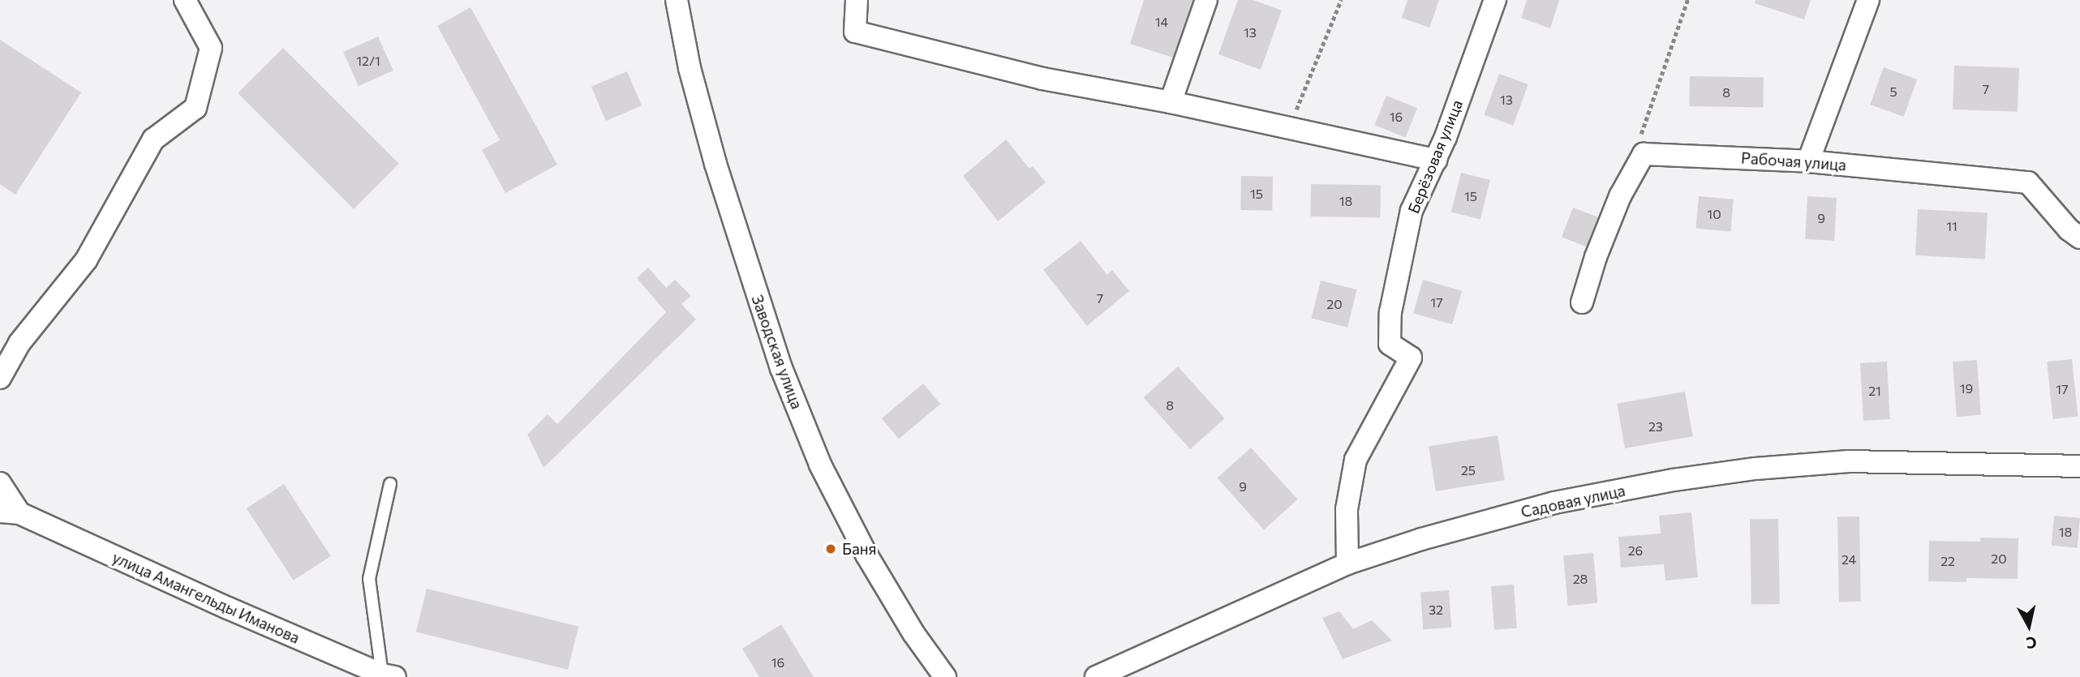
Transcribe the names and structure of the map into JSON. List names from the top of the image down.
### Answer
{
  "streets": {
    "street": [
      "Берёзовая улица",
      "Рабочая улица",
      "Заводская улица",
      "Садовая улица",
      "улица Амангельды Иманова"
    ]
  },
  "crossings": [
    ["Берёзовая улица", "Садовая улица"]
  ],
  "places": ["Баня"],
  "house_numbers": [
    "14",
    "13",
    "12/1",
    "7",
    "5",
    "8",
    "13",
    "16",
    "15",
    "15",
    "18",
    "10",
    "9",
    "11",
    "7",
    "17",
    "20",
    "19",
    "17",
    "21",
    "8",
    "23",
    "25",
    "9",
    "18",
    "26",
    "20",
    "24",
    "22",
    "28",
    "32",
    "16"
  ],
  "north": "bottom"
}
